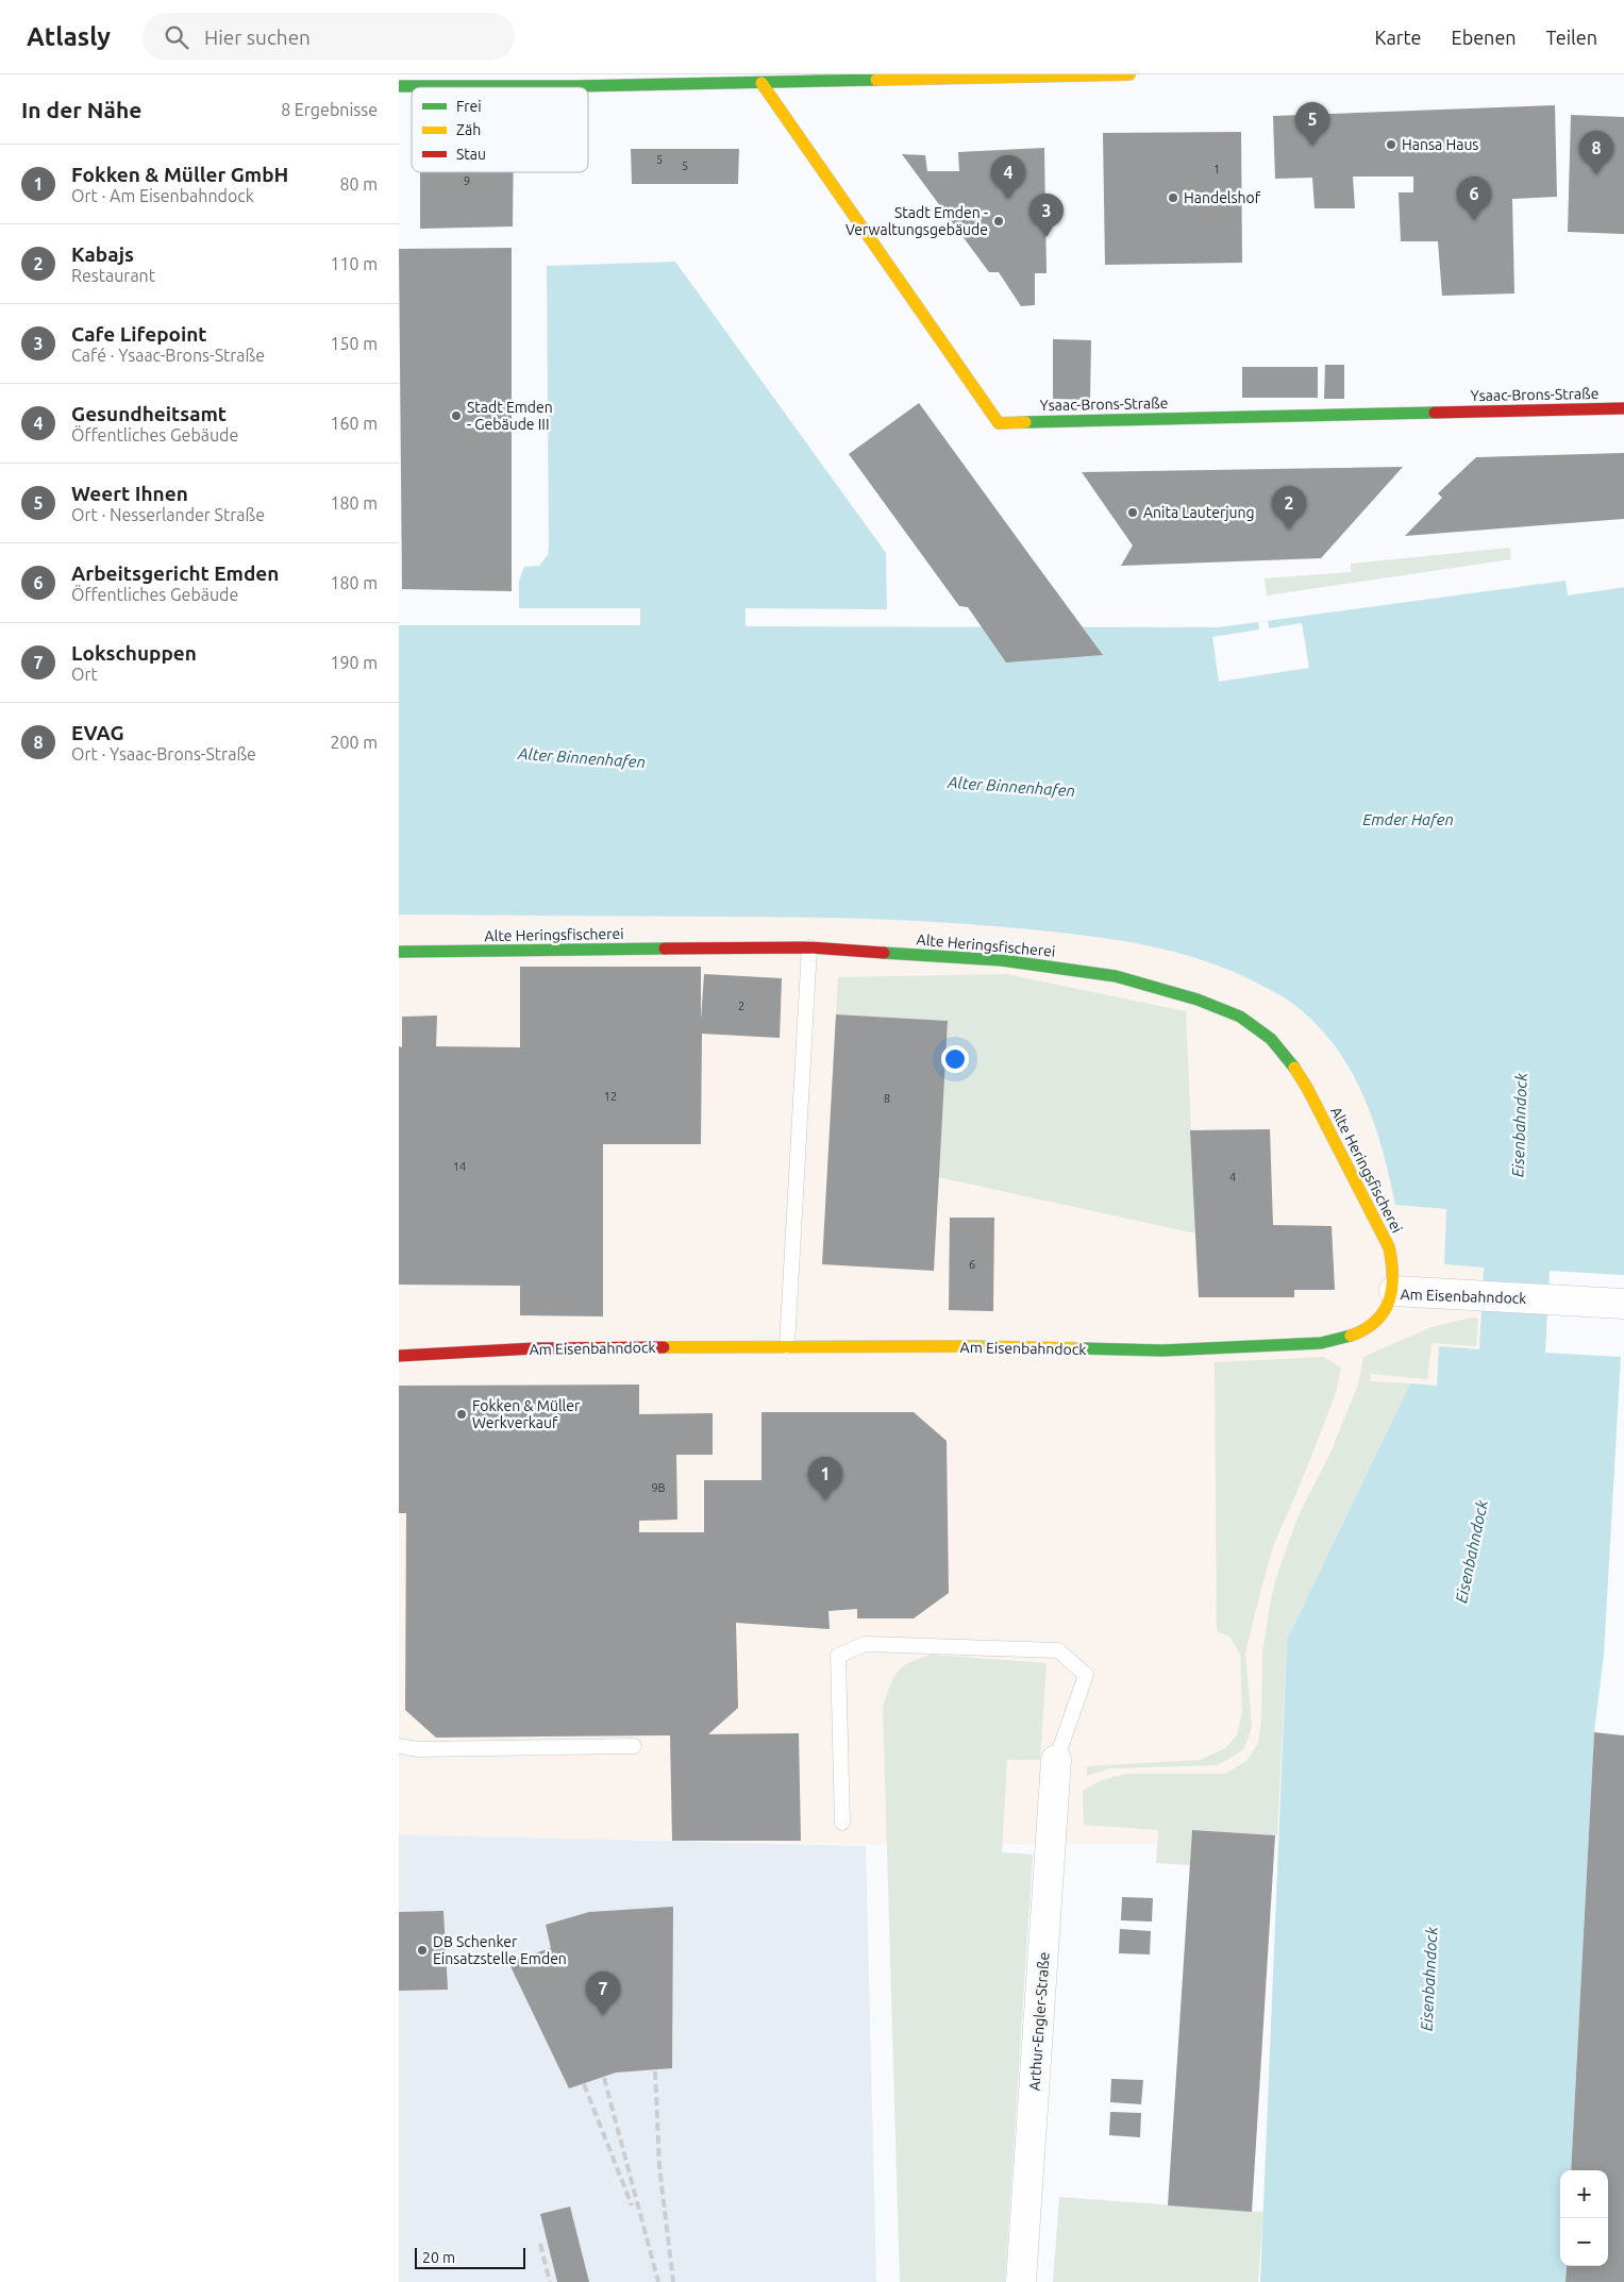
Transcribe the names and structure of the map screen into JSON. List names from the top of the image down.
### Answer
{
  "streets": {
    "street": [
      "Ysaac-Brons-Straße",
      "Alte Heringsfischerei",
      "Am Eisenbahndock",
      "Arthur-Engler-Straße"
    ]
  },
  "crossings": [
    ["Alte Heringsfischerei", "Am Eisenbahndock"]
  ],
  "water": ["Alter Binnenhafen", "Emder Hafen", "Eisenbahndock"],
  "places": [
    "Hansa Haus",
    "Handelshof",
    "Stadt Emden - Verwaltungsgebäude",
    "Stadt Emden - Gebäude III",
    "Anita Lauterjung",
    "Fokken & Müller Werkverkauf",
    "DB Schenker Einsatzstelle Emden"
  ],
  "house_numbers": [
    "5",
    "5",
    "1",
    "9",
    "2",
    "12",
    "8",
    "14",
    "4",
    "6",
    "9B"
  ],
  "legend": ["Frei", "Zäh", "Stau"],
  "scale_bar": "20 m",
  "page": {
    "header": "Atlasly",
    "search": "Hier suchen",
    "nav": ["Karte", "Ebenen", "Teilen"],
    "heading": ["In der Nähe", "8 Ergebnisse"],
    "pins": [
      "5",
      "8",
      "4",
      "6",
      "3",
      "2",
      "1",
      "7"
    ],
    "list": [
      {
        "mark": "1",
        "name": "Fokken & Müller GmbH",
        "note": "Ort · Am Eisenbahndock",
        "value": "80 m"
      },
      {
        "mark": "2",
        "name": "Kabajs",
        "note": "Restaurant",
        "value": "110 m"
      },
      {
        "mark": "3",
        "name": "Cafe Lifepoint",
        "note": "Café · Ysaac-Brons-Straße",
        "value": "150 m"
      },
      {
        "mark": "4",
        "name": "Gesundheitsamt",
        "note": "Öffentliches Gebäude",
        "value": "160 m"
      },
      {
        "mark": "5",
        "name": "Weert Ihnen",
        "note": "Ort · Nesserlander Straße",
        "value": "180 m"
      },
      {
        "mark": "6",
        "name": "Arbeitsgericht Emden",
        "note": "Öffentliches Gebäude",
        "value": "180 m"
      },
      {
        "mark": "7",
        "name": "Lokschuppen",
        "note": "Ort",
        "value": "190 m"
      },
      {
        "mark": "8",
        "name": "EVAG",
        "note": "Ort · Ysaac-Brons-Straße",
        "value": "200 m"
      }
    ],
    "map_buttons": ["+", "−"],
    "scale": "20 m"
  }
}
